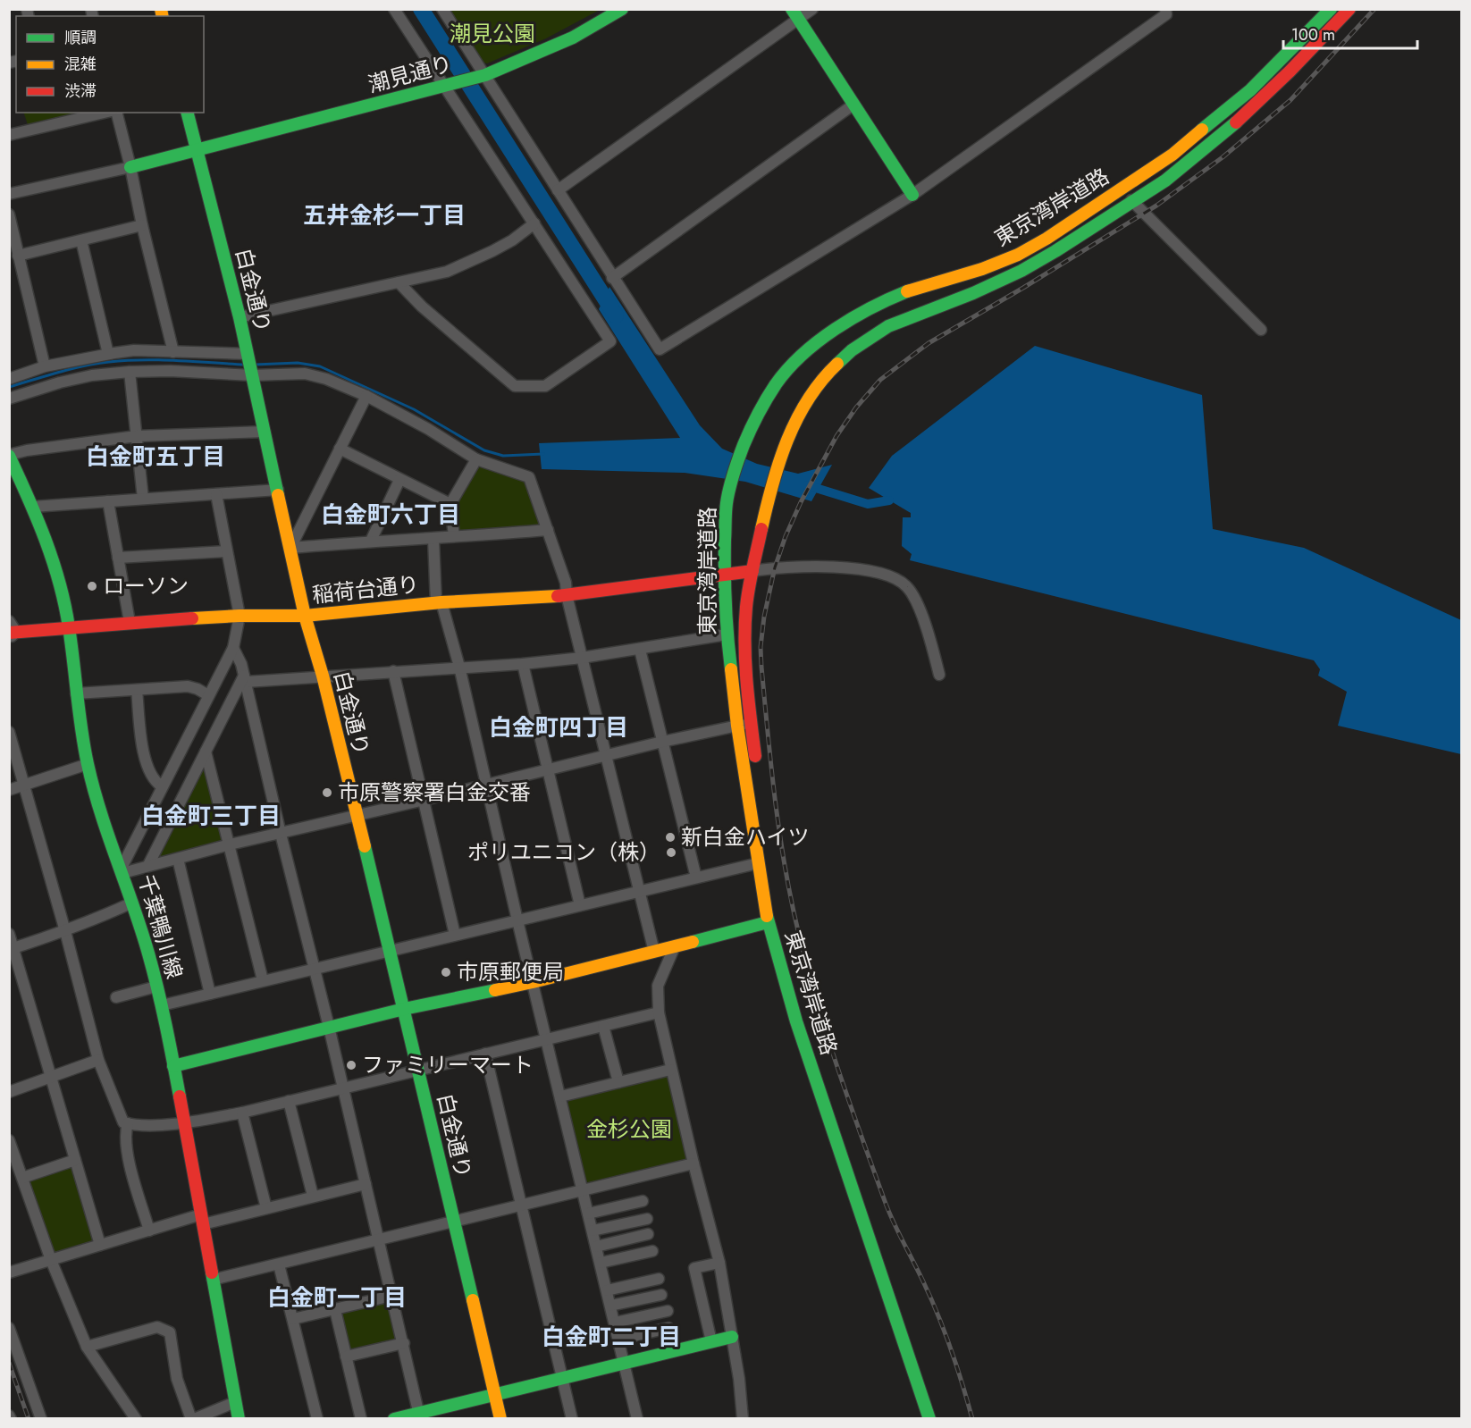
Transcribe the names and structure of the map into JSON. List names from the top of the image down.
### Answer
{
  "streets": {
    "main road": [
      "潮見通り",
      "東京湾岸道路",
      "白金通り",
      "稲荷台通り",
      "千葉鴨川線"
    ]
  },
  "crossings": [
    ["潮見通り", "白金通り"],
    ["東京湾岸道路", "稲荷台通り"],
    ["白金通り", "稲荷台通り"],
    ["稲荷台通り", "千葉鴨川線"]
  ],
  "districts": [
    "五井金杉一丁目",
    "白金町五丁目",
    "白金町六丁目",
    "白金町四丁目",
    "白金町三丁目",
    "白金町一丁目",
    "白金町二丁目"
  ],
  "parks": ["潮見公園", "金杉公園"],
  "places": [
    "ローソン",
    "市原警察署白金交番",
    "新白金ハイツ",
    "ポリユニコン（株）",
    "市原郵便局",
    "ファミリーマート"
  ],
  "legend": ["順調", "混雑", "渋滞"],
  "scale_bar": "100 m"
}
